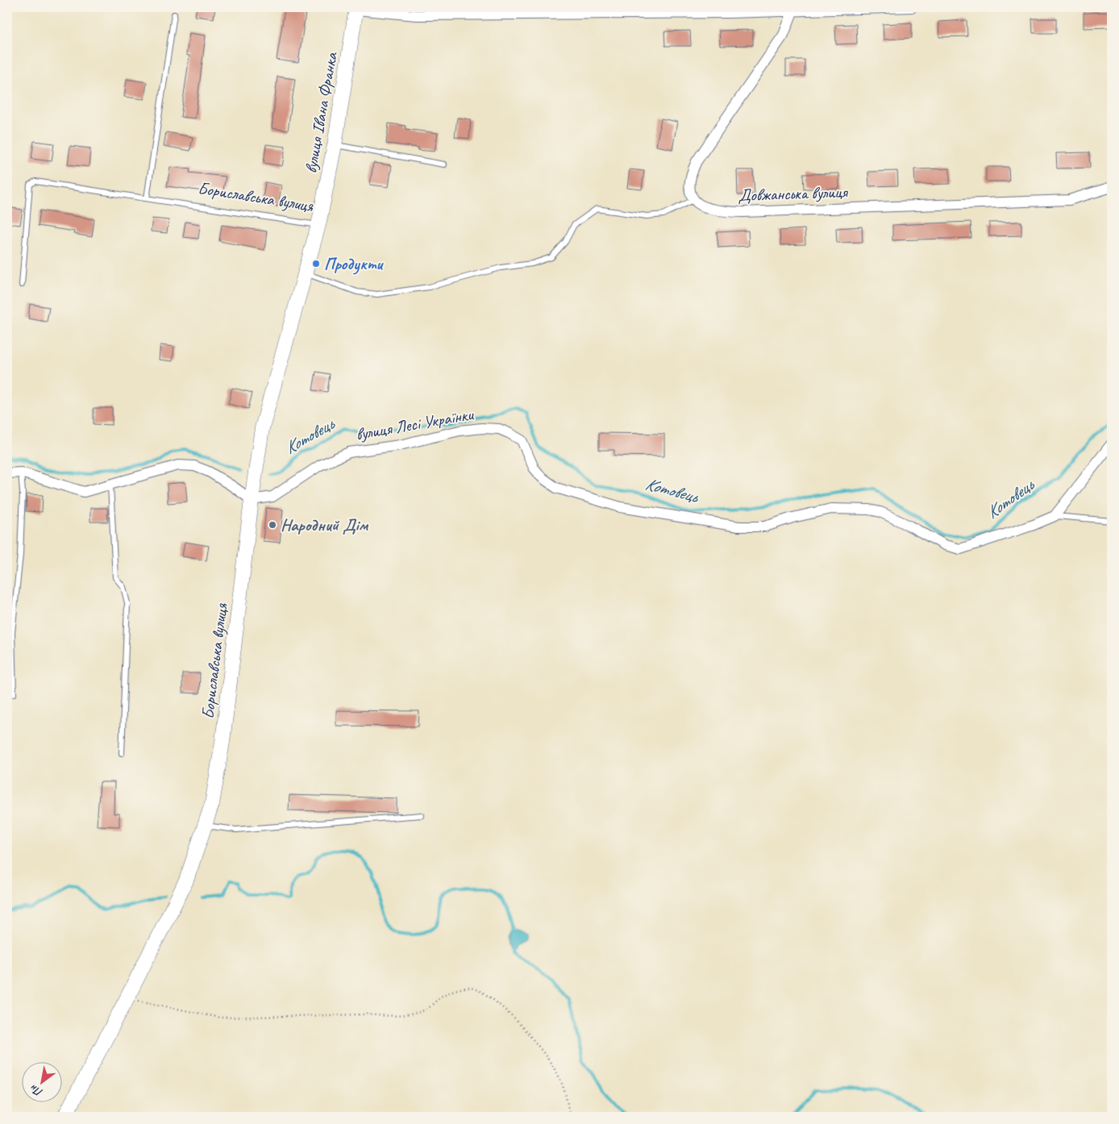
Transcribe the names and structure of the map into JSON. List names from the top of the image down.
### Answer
{
  "streets": {
    "main road": ["вулиця Івана Франка", "Бориславська вулиця"],
    "street": ["Довжанська вулиця", "вулиця Лесі Українки"]
  },
  "crossings": [
    ["вулиця Івана Франка", "Бориславська вулиця"],
    ["Бориславська вулиця", "вулиця Лесі Українки"]
  ],
  "water": ["Котовець"],
  "places": ["Продукти", "Народний Дім"],
  "north": "bottom left"
}
